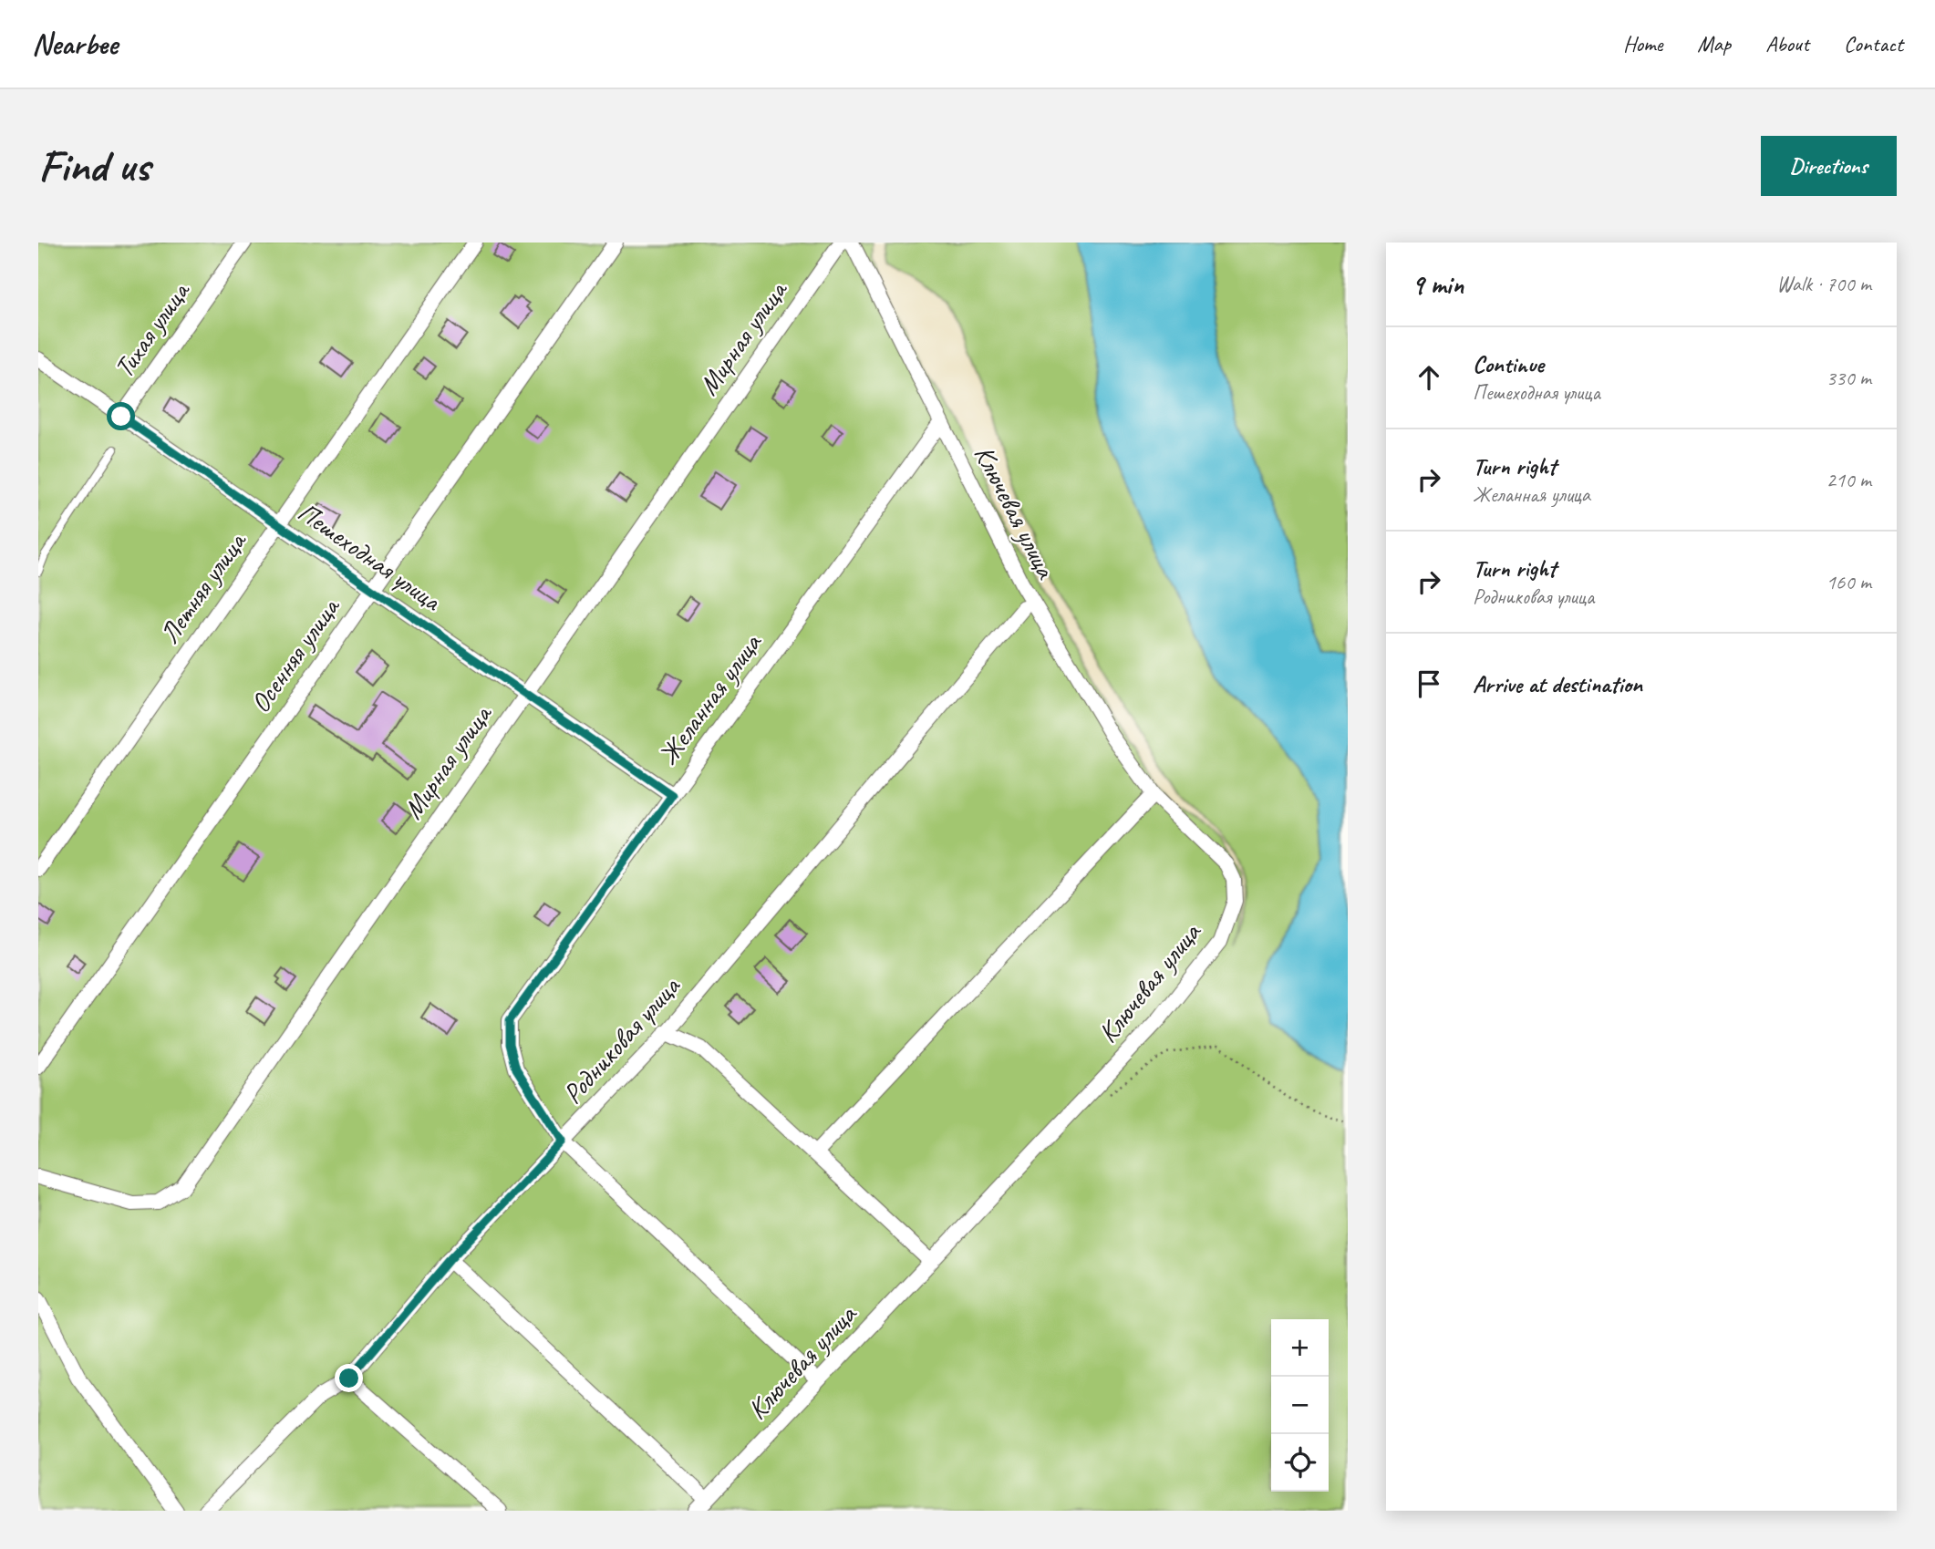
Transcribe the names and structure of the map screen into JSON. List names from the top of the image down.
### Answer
{
  "streets": {
    "street": [
      "Тихая улица",
      "Мирная улица",
      "Ключевая улица",
      "Пешеходная улица",
      "Летняя улица",
      "Осенняя улица",
      "Желанная улица",
      "Родниковая улица"
    ]
  },
  "crossings": [
    ["Тихая улица", "Пешеходная улица"],
    ["Мирная улица", "Пешеходная улица"],
    ["Ключевая улица", "Желанная улица"],
    ["Пешеходная улица", "Летняя улица"],
    ["Пешеходная улица", "Осенняя улица"],
    ["Пешеходная улица", "Желанная улица"],
    ["Желанная улица", "Родниковая улица"]
  ],
  "page": {
    "header": "Nearbee",
    "nav": [
      "Home",
      "Map",
      "About",
      "Contact"
    ],
    "buttons": "Directions",
    "title": "Find us",
    "heading": ["9 min", "Walk · 700 m"],
    "list": [
      ["Continue", "Пешеходная улица", "330 m"],
      ["Turn right", "Желанная улица", "210 m"],
      ["Turn right", "Родниковая улица", "160 m"],
      "Arrive at destination"
    ],
    "map_buttons": ["+", "−"]
  }
}
